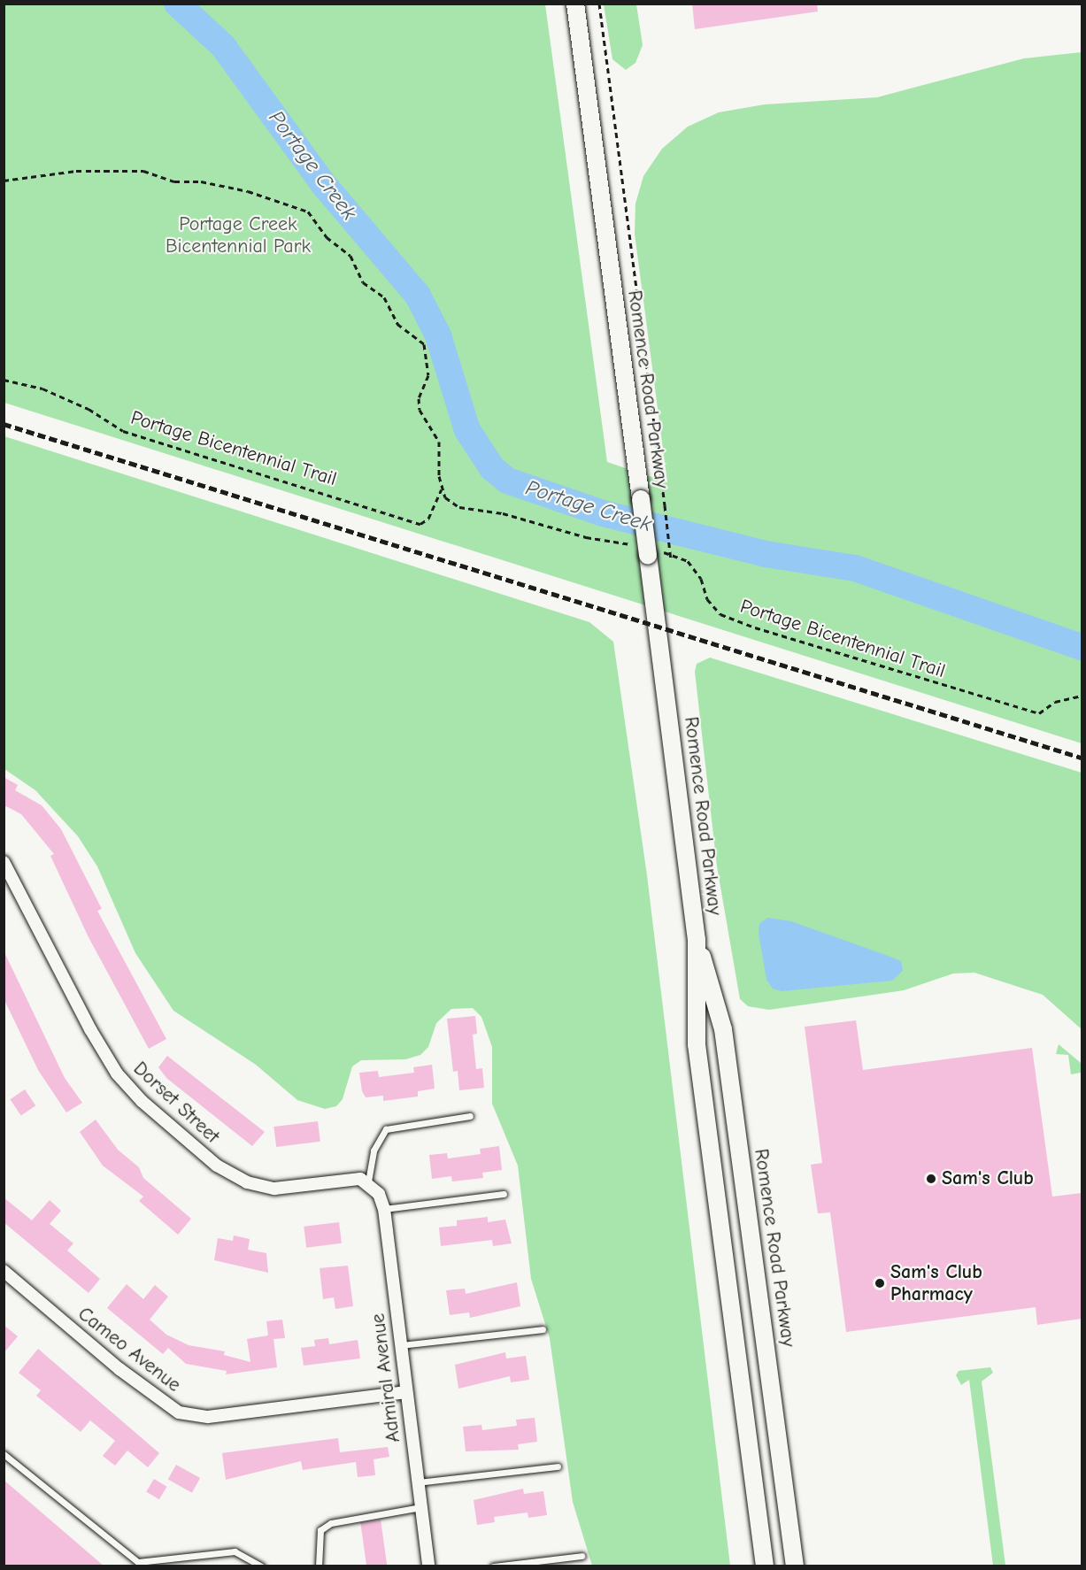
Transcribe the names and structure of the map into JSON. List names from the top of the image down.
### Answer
{
  "streets": {
    "street": [
      "Romence Road Parkway",
      "Dorset Street",
      "Cameo Avenue",
      "Admiral Avenue"
    ],
    "path": ["Portage Bicentennial Trail"]
  },
  "crossings": [
    ["Romence Road Parkway", "Portage Bicentennial Trail"],
    ["Dorset Street", "Admiral Avenue"],
    ["Cameo Avenue", "Admiral Avenue"]
  ],
  "water": ["Portage Creek"],
  "parks": ["Portage Creek Bicentennial Park"],
  "places": ["Sam's Club", "Sam's Club Pharmacy"]
}
